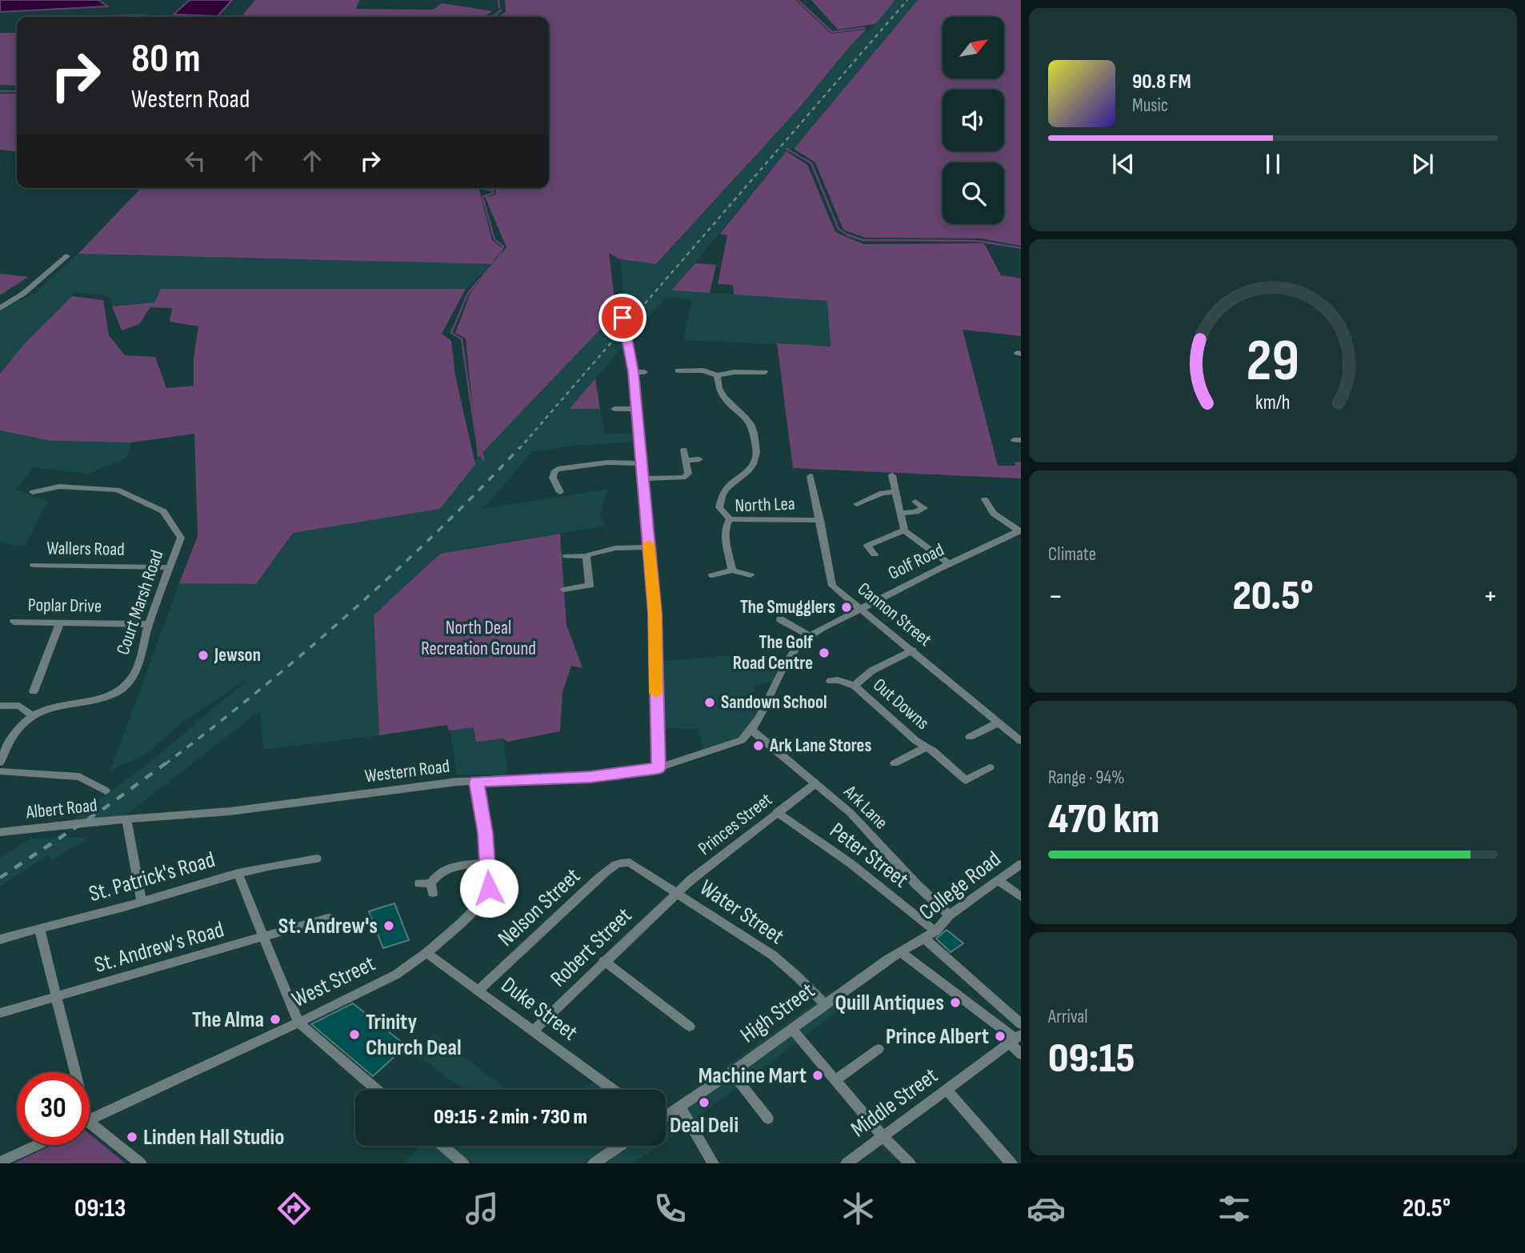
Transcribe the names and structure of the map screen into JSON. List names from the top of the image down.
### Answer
{
  "streets": {
    "street": [
      "North Lea",
      "Wallers Road",
      "Golf Road",
      "Court Marsh Road",
      "Poplar Drive",
      "Cannon Street",
      "Out Downs",
      "Western Road",
      "Ark Lane",
      "Albert Road",
      "Princes Street",
      "Peter Street",
      "St. Patrick's Road",
      "College Road",
      "Nelson Street",
      "Water Street",
      "St. Andrew's Road",
      "Robert Street",
      "West Street",
      "Duke Street",
      "High Street",
      "Middle Street"
    ]
  },
  "crossings": [
    ["North Lea", "Cannon Street"],
    ["Wallers Road", "Court Marsh Road"],
    ["Golf Road", "Cannon Street"],
    ["Golf Road", "Western Road"],
    ["Golf Road", "Ark Lane"],
    ["Court Marsh Road", "Poplar Drive"],
    ["Cannon Street", "Out Downs"],
    ["Western Road", "Ark Lane"],
    ["Western Road", "Albert Road"],
    ["Western Road", "West Street"],
    ["Ark Lane", "Princes Street"],
    ["Ark Lane", "College Road"],
    ["Princes Street", "Peter Street"],
    ["Princes Street", "Water Street"],
    ["Princes Street", "Robert Street"],
    ["Peter Street", "College Road"],
    ["College Road", "High Street"],
    ["Nelson Street", "Water Street"],
    ["Nelson Street", "Duke Street"],
    ["Water Street", "Robert Street"],
    ["Water Street", "High Street"],
    ["Robert Street", "Duke Street"],
    ["West Street", "Duke Street"]
  ],
  "parks": ["North Deal Recreation Ground"],
  "places": [
    "The Smugglers",
    "The Golf Road Centre",
    "Jewson",
    "Sandown School",
    "Ark Lane Stores",
    "St. Andrew's",
    "Quill Antiques",
    "The Alma",
    "Trinity Church Deal",
    "Prince Albert",
    "Machine Mart",
    "Deal Deli",
    "Linden Hall Studio"
  ],
  "north": "top right",
  "page": {
    "turn": ["80 m", "Western Road"],
    "song": ["90.8 FM", "Music"],
    "tile": [
      "Climate",
      ["Range · 94%", "470 km"],
      ["Arrival", "09:15"]
    ],
    "heat": ["−", "20.5°", "+"],
    "limit": "30",
    "trip": "09:15 · 2 min · 730 m",
    "tabs": ["09:13", "20.5°"],
    "gauge": ["29", "km/h"]
  }
}
